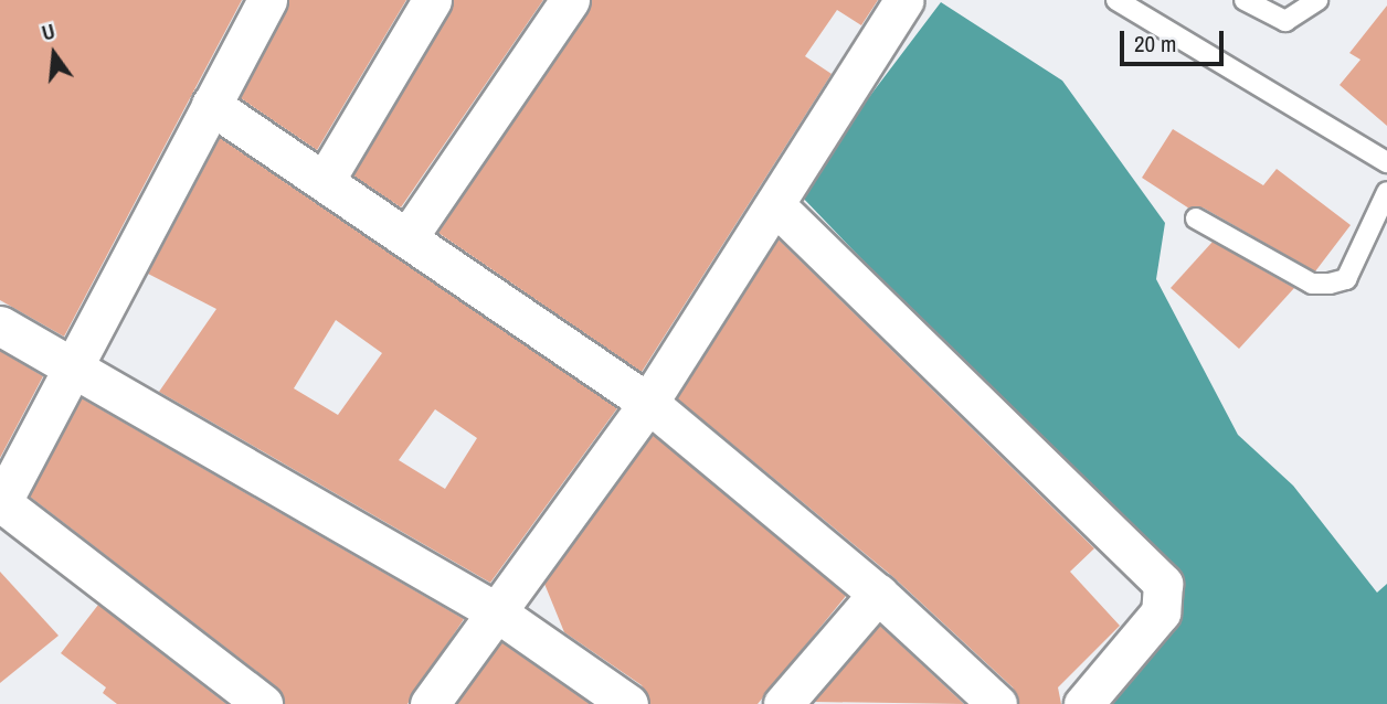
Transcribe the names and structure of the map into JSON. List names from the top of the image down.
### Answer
{
  "scale_bar": "20 m",
  "north": "top"
}
